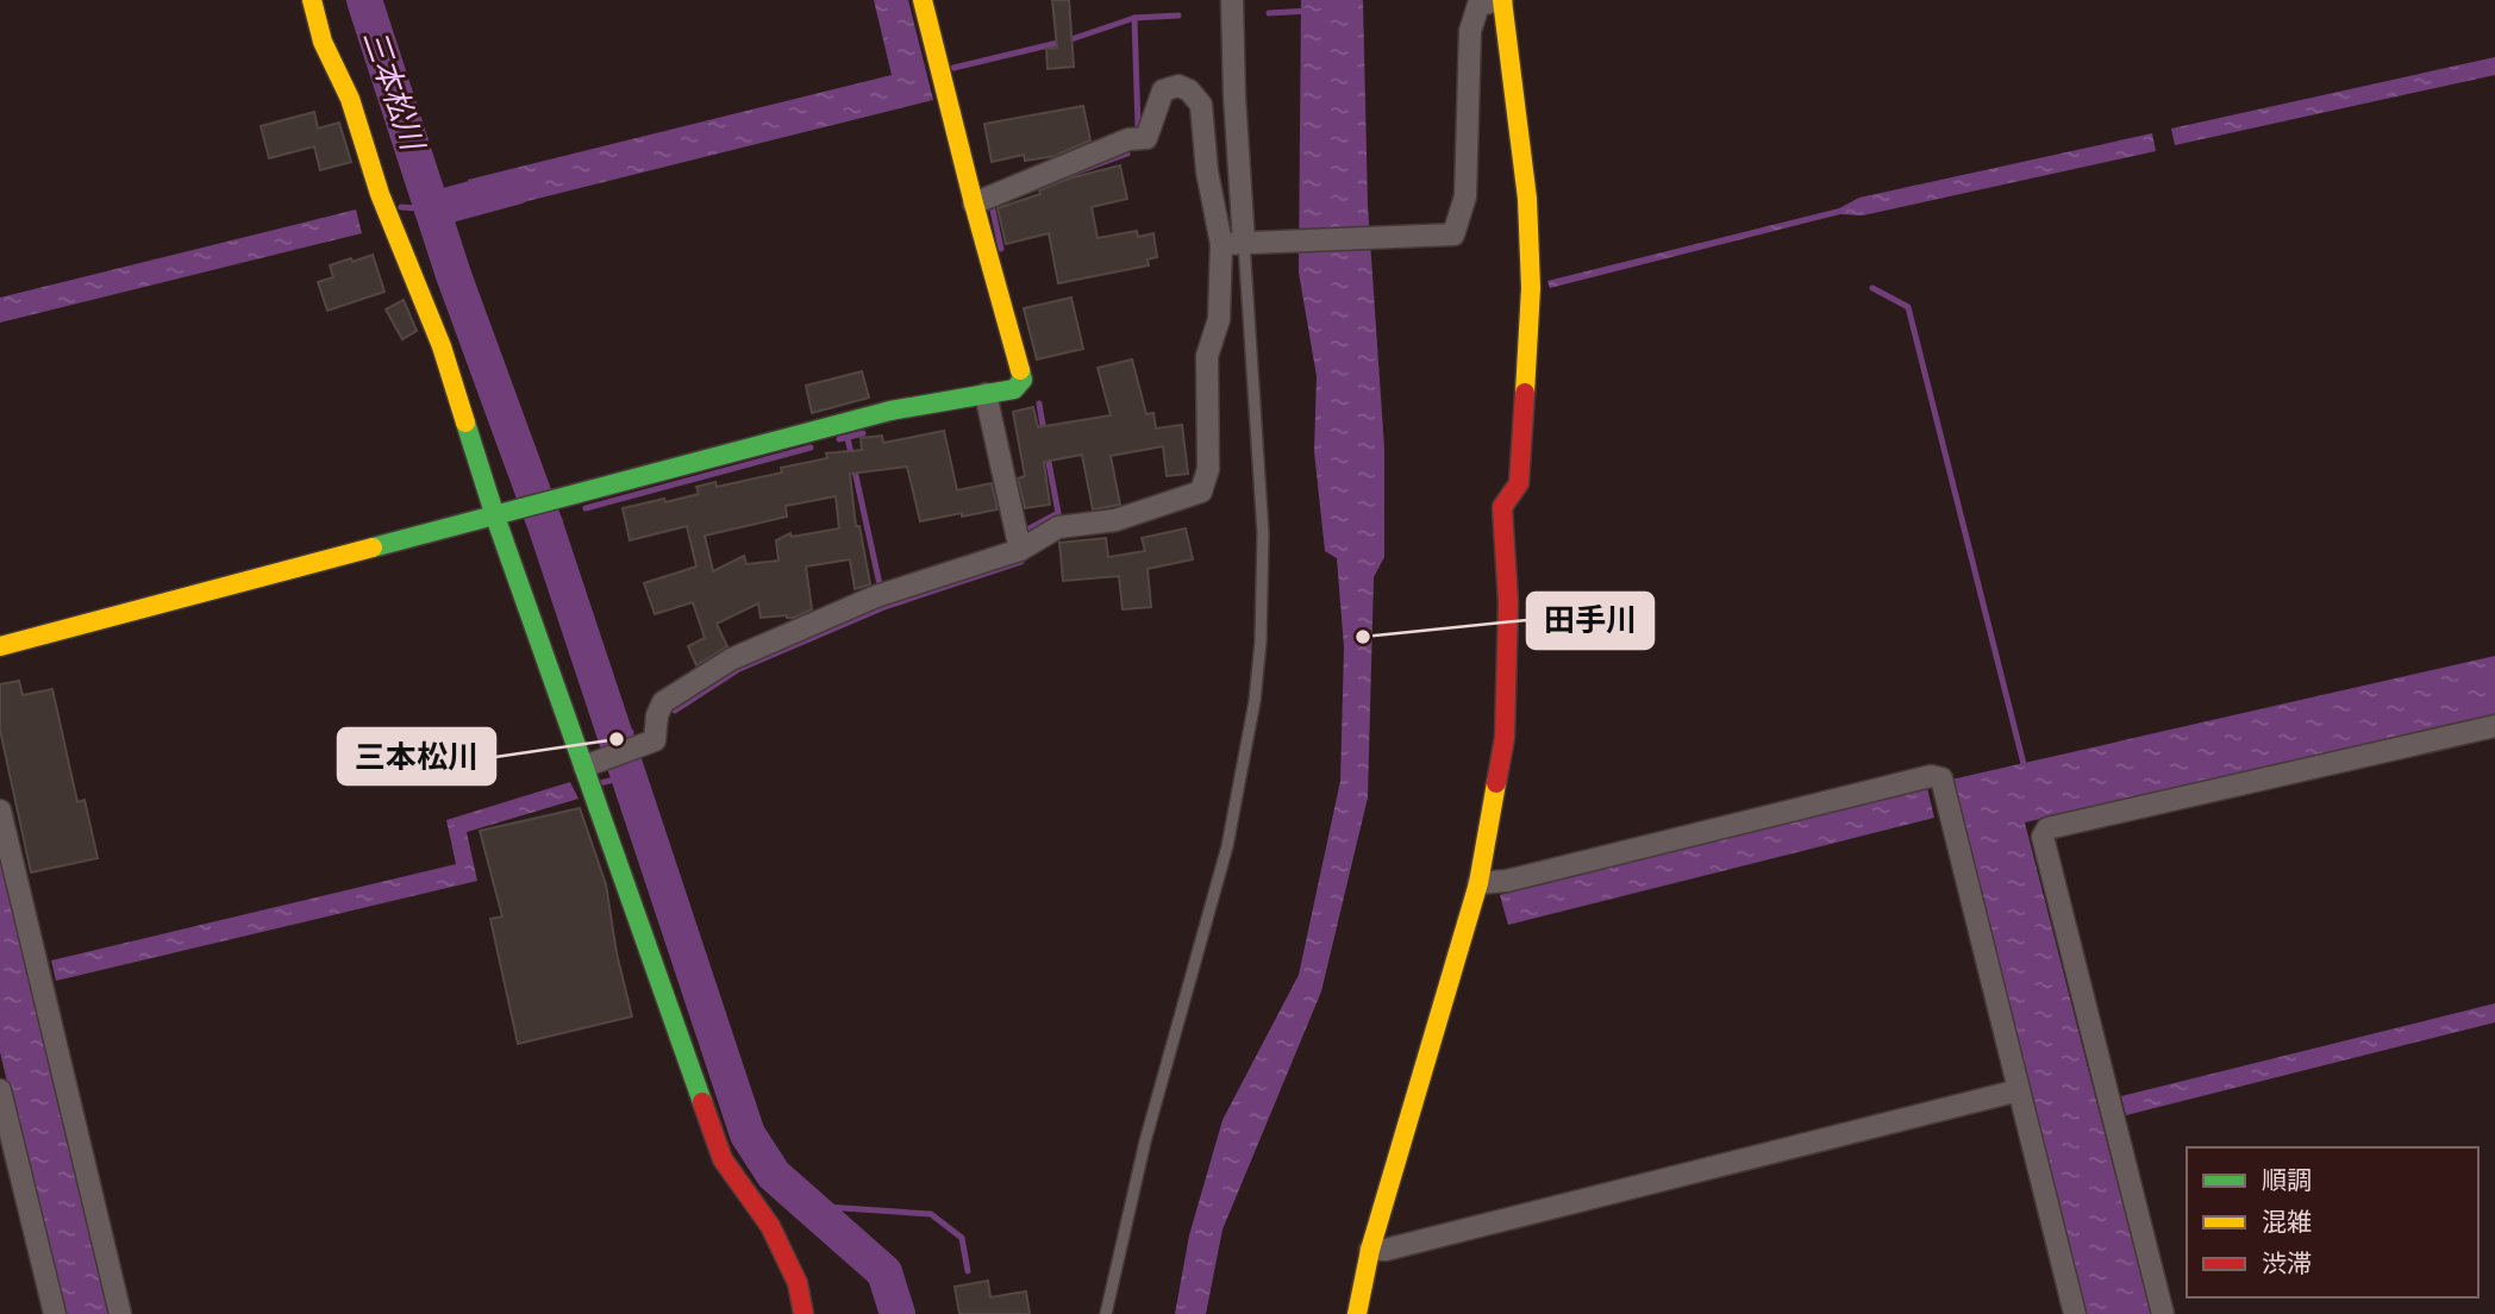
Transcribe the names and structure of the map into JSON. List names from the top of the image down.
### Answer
{
  "water": ["三本松川"],
  "places": ["田手川", "三本松川"],
  "legend": ["順調", "混雑", "渋滞"]
}
